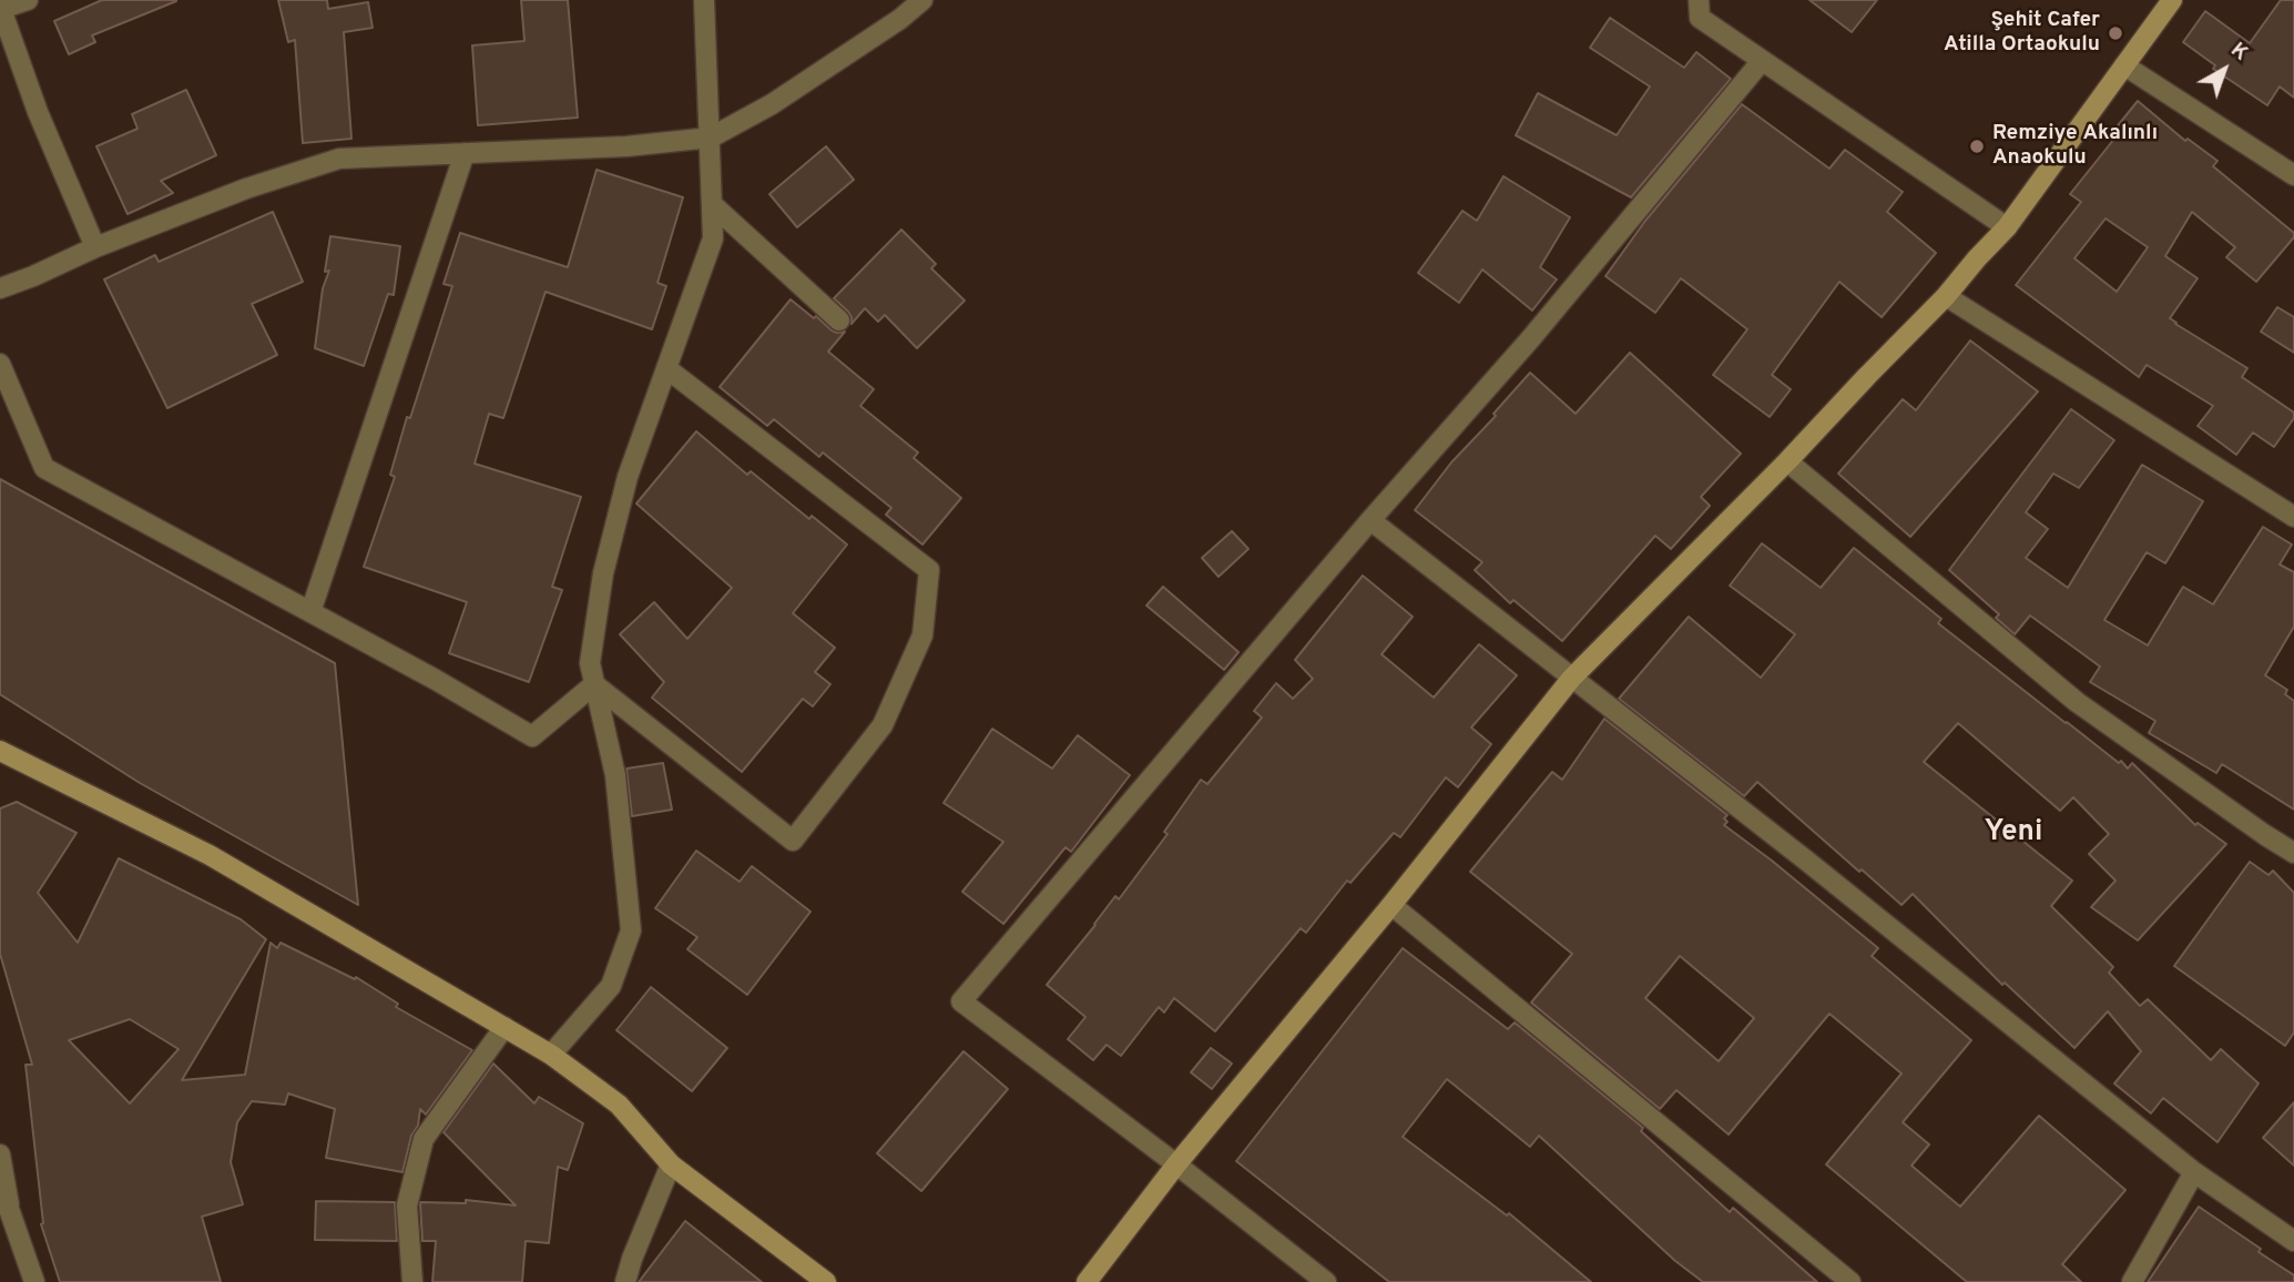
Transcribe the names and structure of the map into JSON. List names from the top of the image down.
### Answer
{
  "districts": ["Yeni"],
  "places": ["Şehit Cafer Atilla Ortaokulu", "Remziye Akalınlı Anaokulu"],
  "north": "top right"
}
